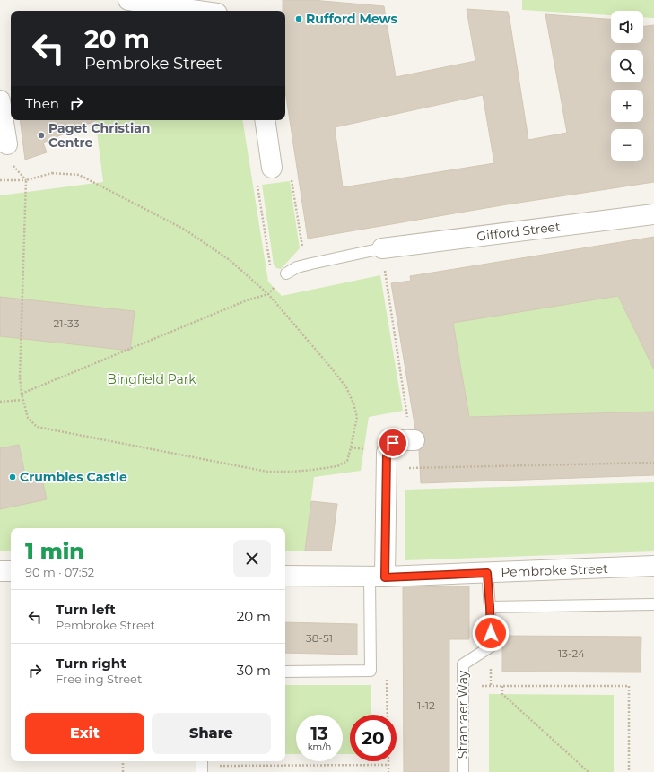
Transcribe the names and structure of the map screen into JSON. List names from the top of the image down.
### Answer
{
  "streets": {
    "street": ["Gifford Street", "Pembroke Street"],
    "lane": ["Stranraer Way"]
  },
  "crossings": [
    ["Pembroke Street", "Stranraer Way"]
  ],
  "parks": ["Bingfield Park"],
  "places": ["Rufford Mews", "Paget Christian Centre", "Crumbles Castle"],
  "house_numbers": [
    "21-33",
    "38-51",
    "13-24",
    "1-12"
  ],
  "page": {
    "map_buttons": ["+", "−"],
    "turn": ["20 m", "Pembroke Street"],
    "then": "Then",
    "heading": ["1 min", "90 m · 07:52"],
    "list": [
      {
        "name": "Turn left",
        "note": "Pembroke Street",
        "value": "20 m"
      },
      {
        "name": "Turn right",
        "note": "Freeling Street",
        "value": "30 m"
      }
    ],
    "buttons": ["Exit", "Share"],
    "speed": "13 km/h",
    "limit": "20"
  }
}
